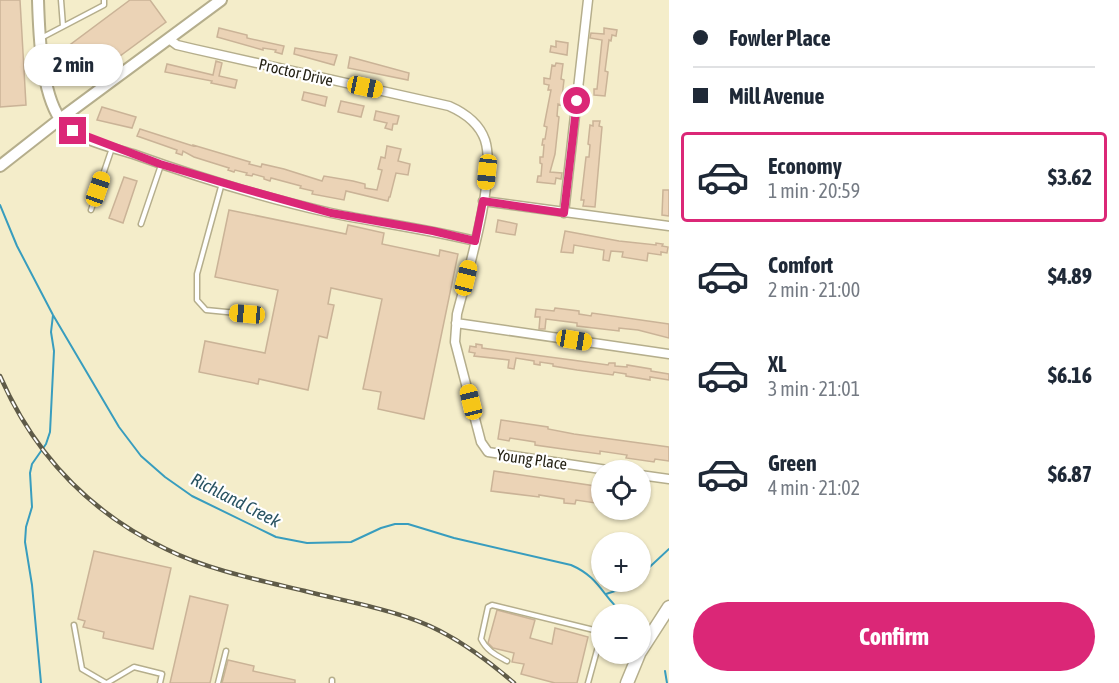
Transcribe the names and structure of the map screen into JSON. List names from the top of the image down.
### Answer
{
  "streets": {
    "street": ["Proctor Drive", "Young Place"]
  },
  "crossings": [
    ["Proctor Drive", "Young Place"]
  ],
  "water": ["Richland Creek"],
  "page": {
    "banner": ["Fowler Place", "Mill Avenue"],
    "bubble": "2 min",
    "list": [
      {
        "name": "Economy",
        "note": "1 min · 20:59",
        "value": "$3.62"
      },
      {
        "name": "Comfort",
        "note": "2 min · 21:00",
        "value": "$4.89"
      },
      {
        "name": "XL",
        "note": "3 min · 21:01",
        "value": "$6.16"
      },
      {
        "name": "Green",
        "note": "4 min · 21:02",
        "value": "$6.87"
      }
    ],
    "map_buttons": ["+", "−"],
    "buttons": "Confirm"
  }
}
